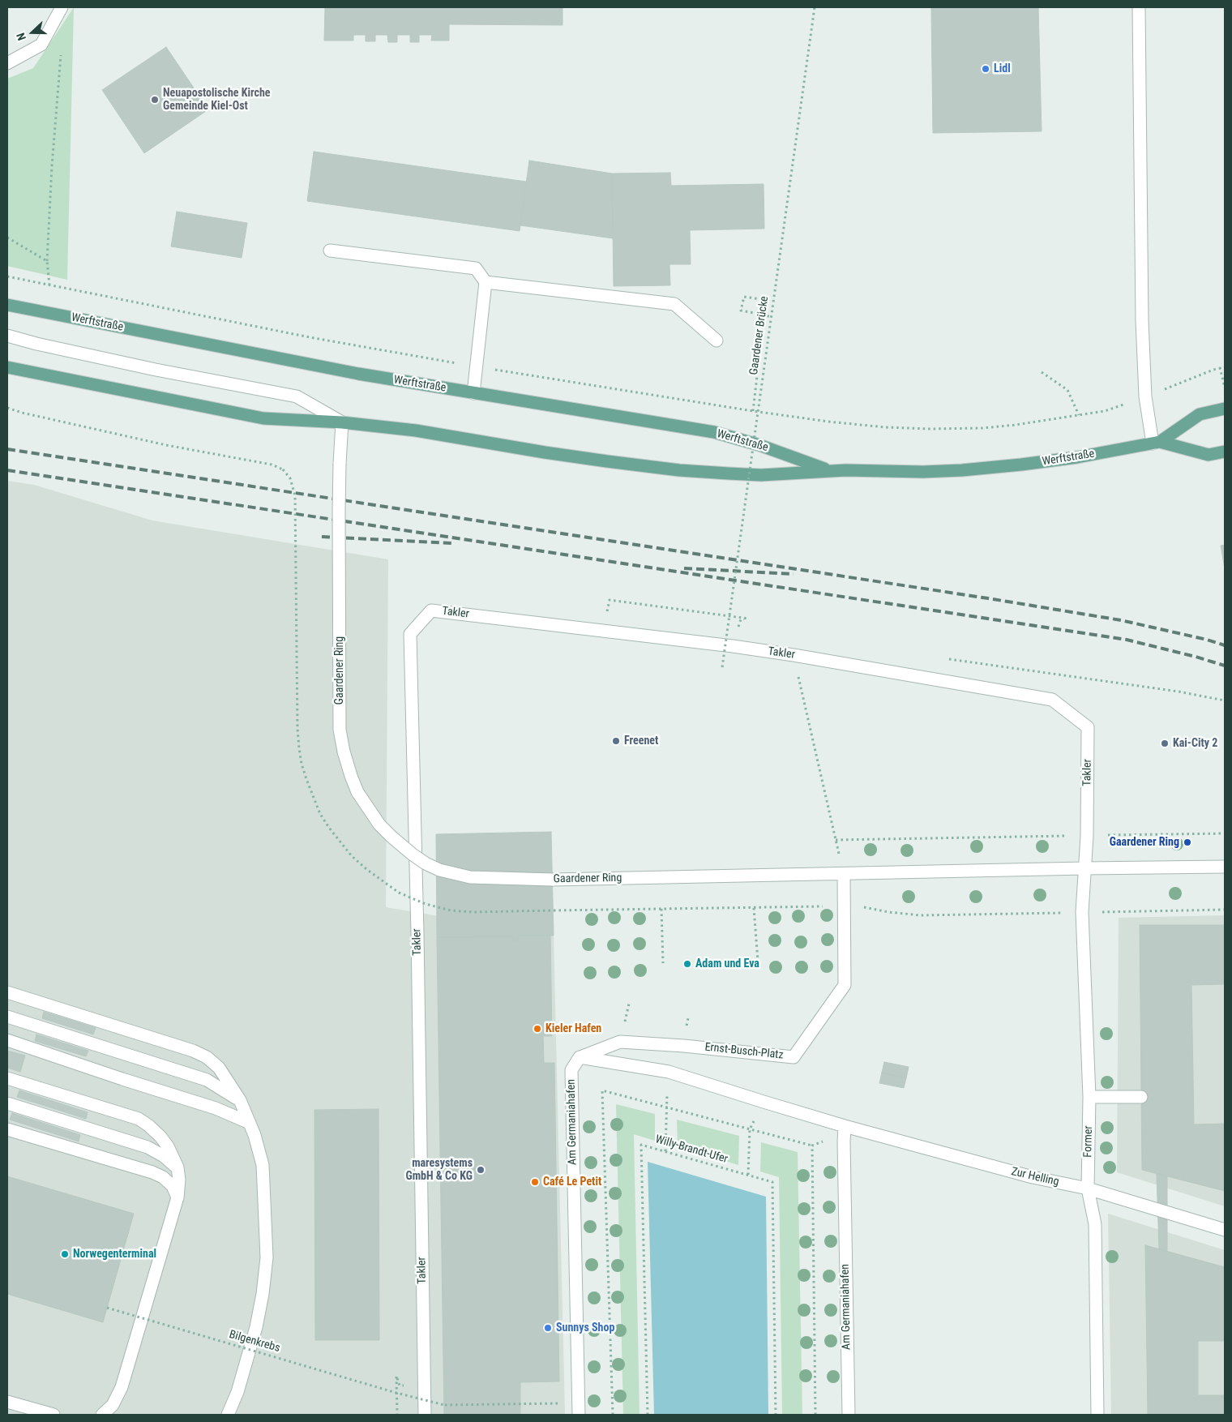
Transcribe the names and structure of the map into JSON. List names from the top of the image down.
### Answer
{
  "streets": {
    "main road": ["Werftstraße"],
    "street": [
      "Takler",
      "Gaardener Ring",
      "Ernst-Busch-Platz",
      "Am Germaniahafen",
      "Former",
      "Zur Helling"
    ],
    "path": ["Gaardener Brücke", "Willy-Brandt-Ufer", "Bilgenkrebs"]
  },
  "crossings": [
    ["Werftstraße", "Gaardener Ring"],
    ["Takler", "Gaardener Ring"],
    ["Takler", "Former"],
    ["Gaardener Ring", "Former"],
    ["Ernst-Busch-Platz", "Am Germaniahafen"],
    ["Am Germaniahafen", "Zur Helling"],
    ["Former", "Zur Helling"]
  ],
  "places": [
    "Lidl",
    "Neuapostolische Kirche Gemeinde Kiel-Ost",
    "Freenet",
    "Kai-City 2",
    "Gaardener Ring",
    "Adam und Eva",
    "Kieler Hafen",
    "maresystems GmbH & Co KG",
    "Café Le Petit",
    "Norwegenterminal",
    "Sunnys Shop"
  ],
  "north": "left"
}
